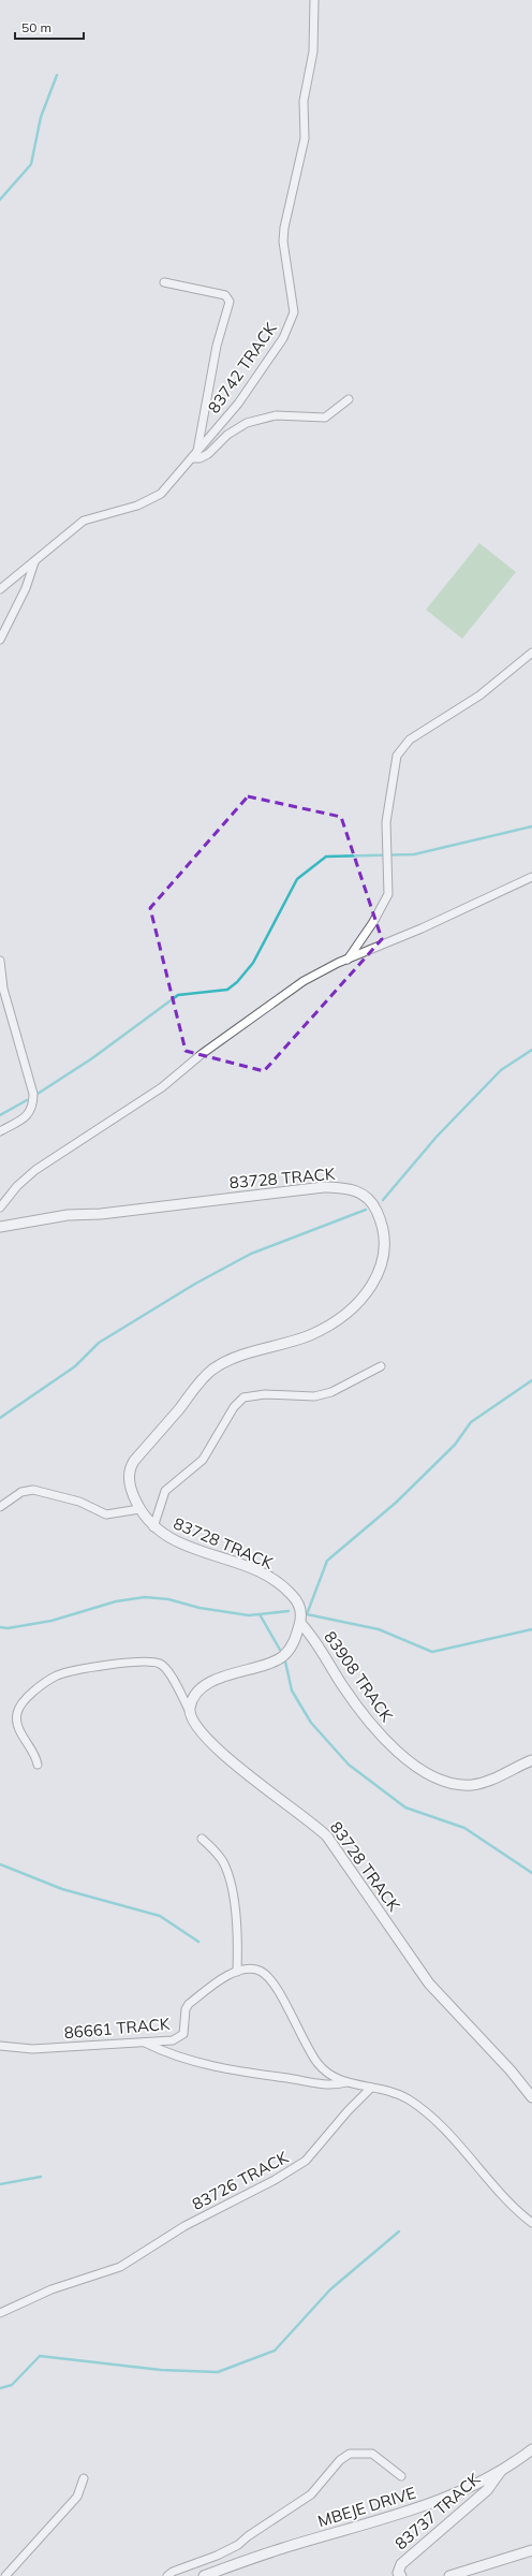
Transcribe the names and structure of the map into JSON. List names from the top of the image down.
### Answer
{
  "streets": {
    "street": [
      "83742 TRACK",
      "83728 TRACK",
      "83908 TRACK",
      "86661 TRACK",
      "83726 TRACK",
      "MBEJE DRIVE",
      "83737 TRACK"
    ]
  },
  "crossings": [
    ["83728 TRACK", "83908 TRACK"],
    ["MBEJE DRIVE", "83737 TRACK"]
  ],
  "scale_bar": "50 m"
}
